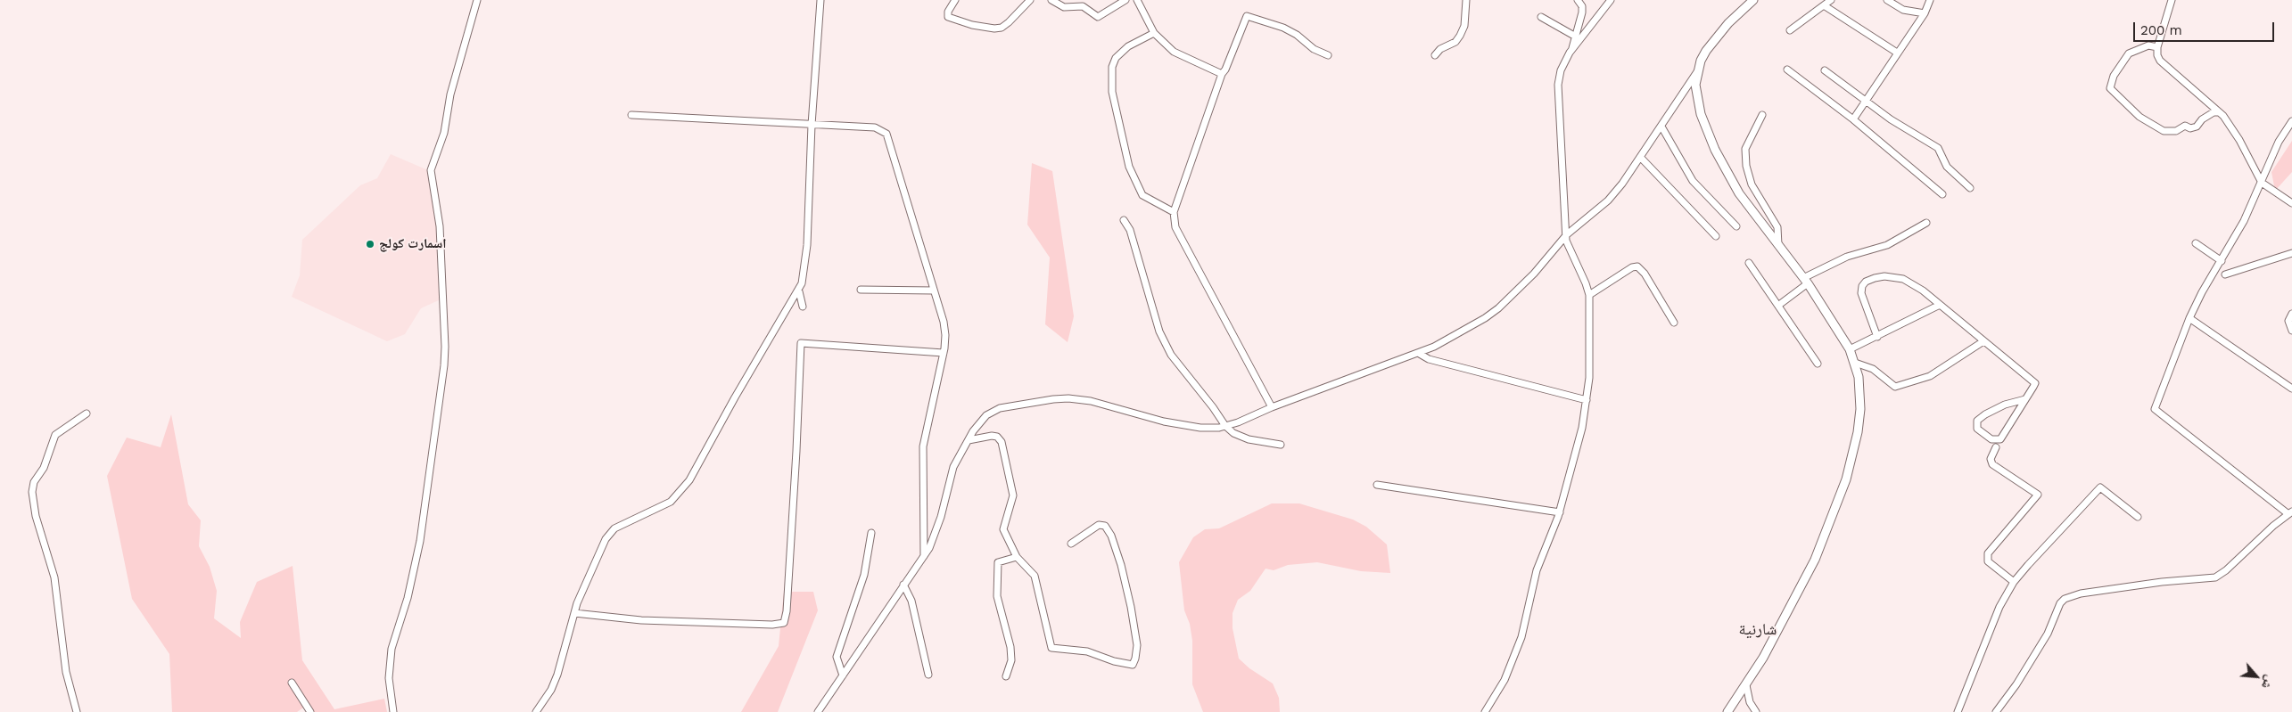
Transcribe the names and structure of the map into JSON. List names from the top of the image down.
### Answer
{
  "districts": ["شارنية"],
  "places": ["اسمارت كولج"],
  "scale_bar": "200 m",
  "north": "bottom right"
}
